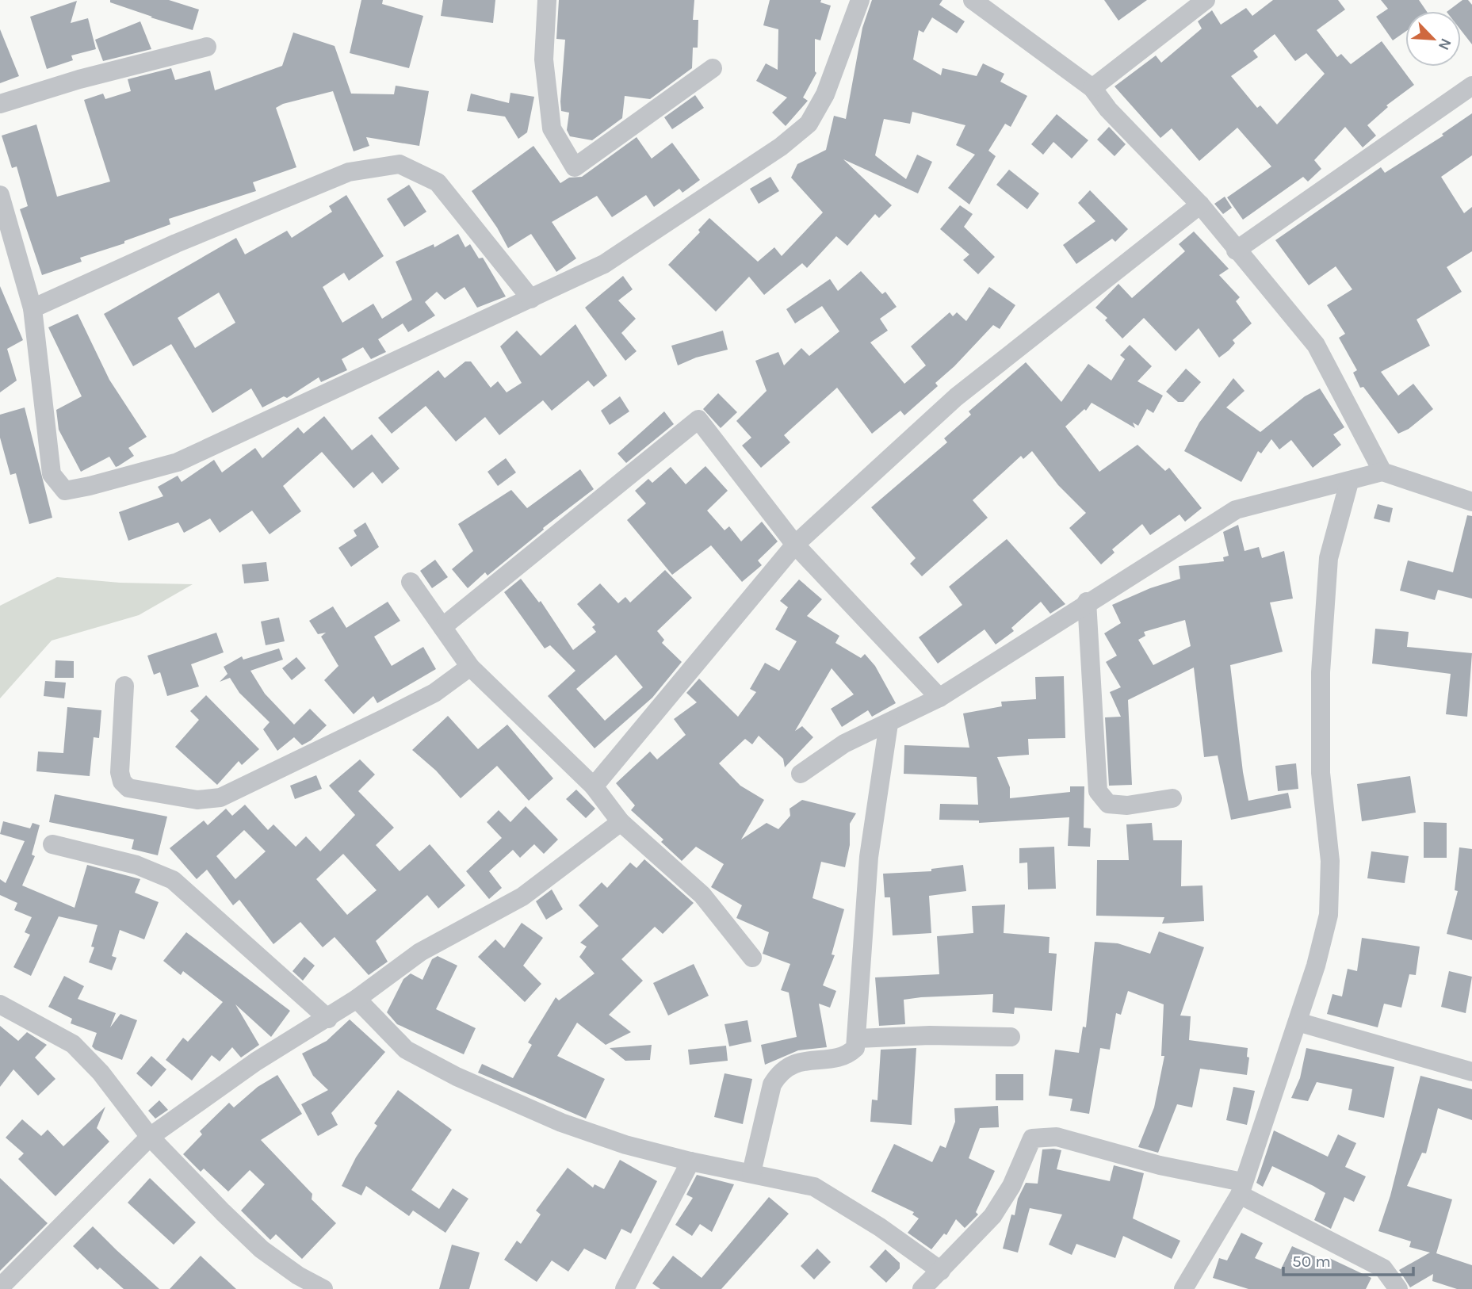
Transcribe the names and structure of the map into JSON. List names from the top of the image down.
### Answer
{
  "scale_bar": "50 m",
  "north": "bottom right"
}
